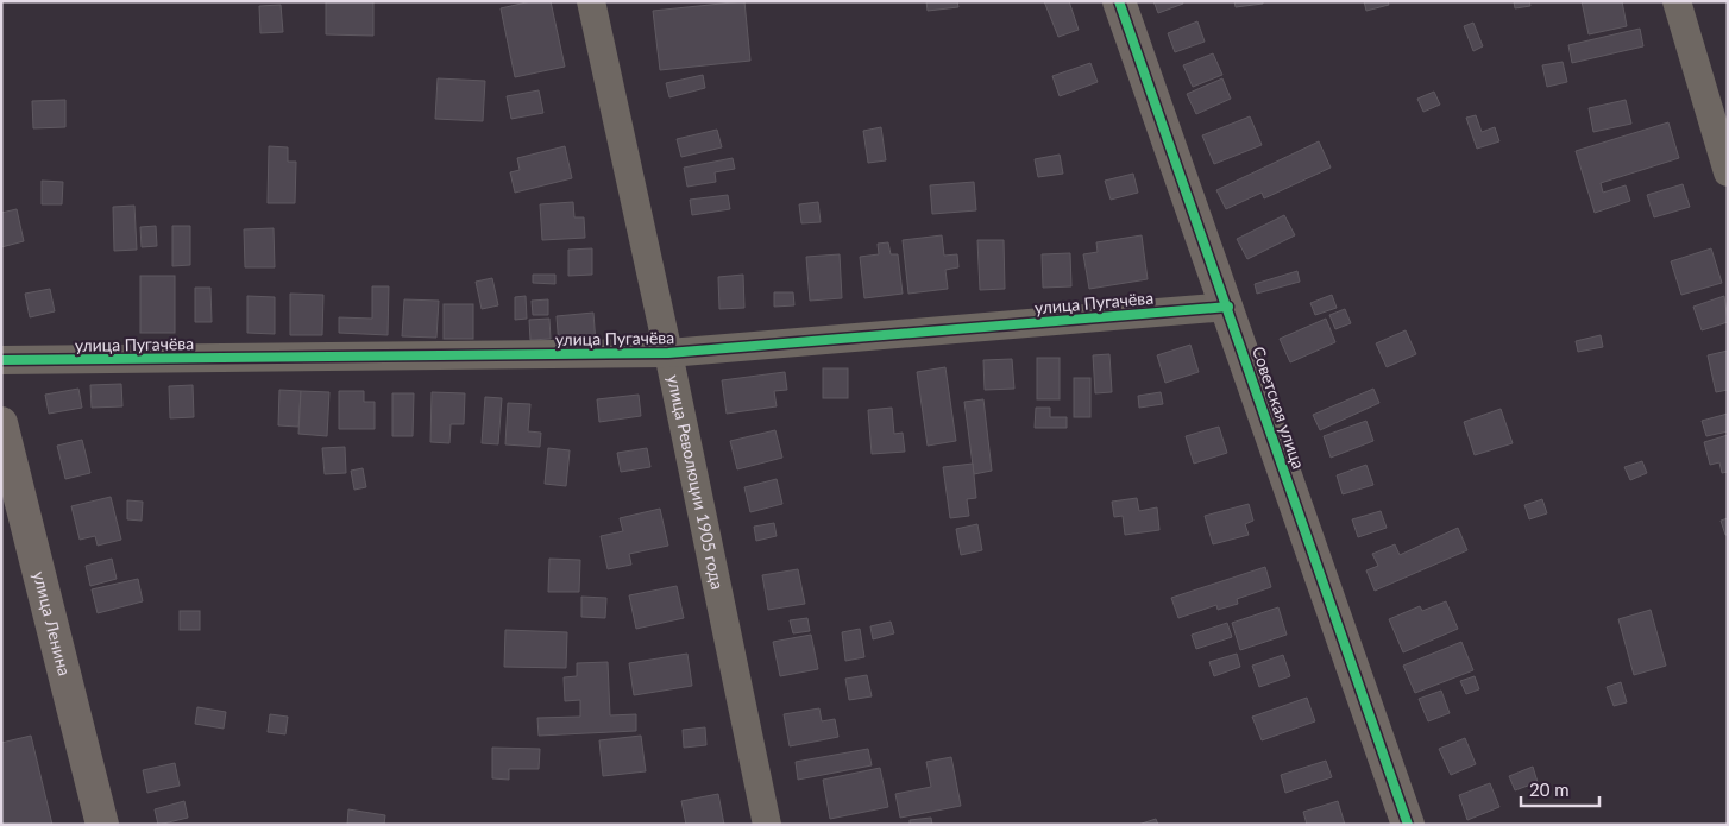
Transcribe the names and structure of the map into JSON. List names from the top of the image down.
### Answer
{
  "streets": {
    "street": [
      "улица Пугачёва",
      "Советская улица",
      "улица Революции 1905 года",
      "улица Ленина"
    ]
  },
  "crossings": [
    ["улица Пугачёва", "Советская улица"],
    ["улица Пугачёва", "улица Революции 1905 года"]
  ],
  "scale_bar": "20 m"
}
